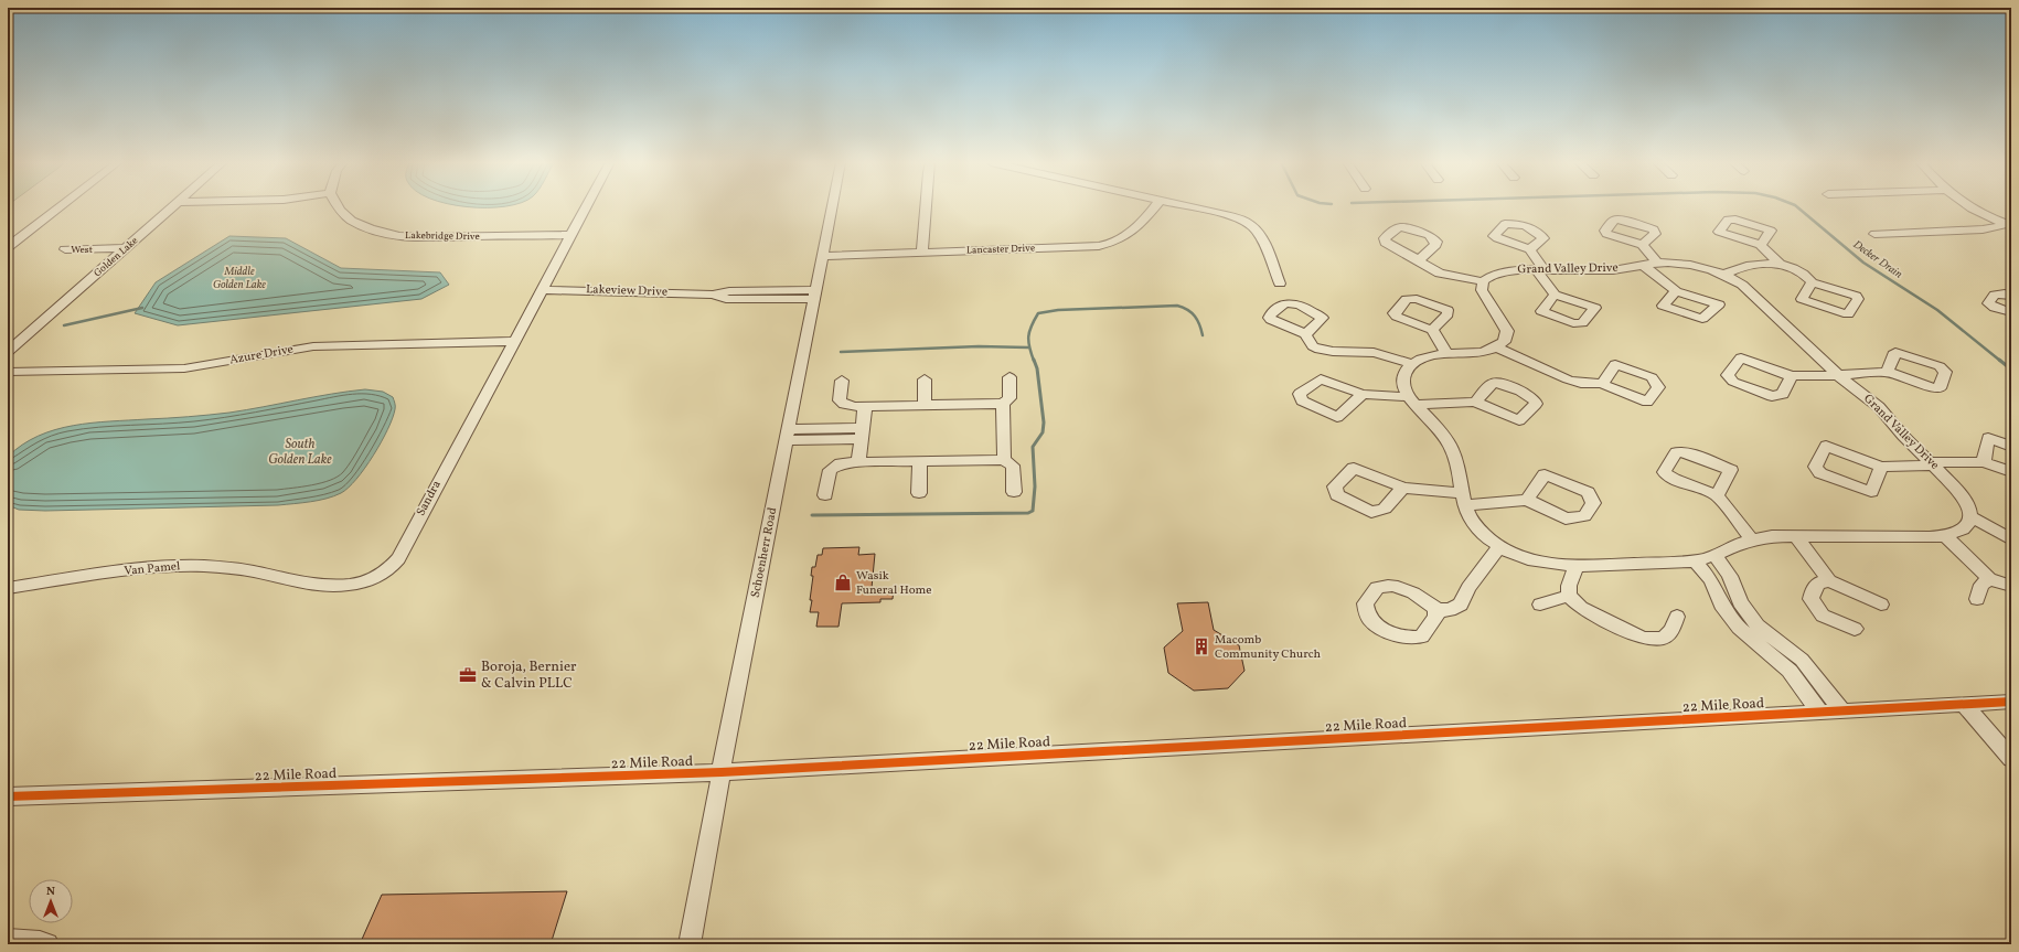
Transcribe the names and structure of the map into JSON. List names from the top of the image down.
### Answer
{
  "streets": {
    "street": [
      "Lakebridge Drive",
      "West",
      "Lancaster Drive",
      "Golden Lake",
      "Grand Valley Drive",
      "Lakeview Drive",
      "Azure Drive",
      "Sandra",
      "Schoenherr Road",
      "Van Pamel",
      "22 Mile Road"
    ]
  },
  "crossings": [
    ["West", "Golden Lake"],
    ["Lancaster Drive", "Schoenherr Road"],
    ["Lakeview Drive", "Sandra"],
    ["Lakeview Drive", "Schoenherr Road"],
    ["Azure Drive", "Sandra"],
    ["Sandra", "Van Pamel"],
    ["Schoenherr Road", "22 Mile Road"]
  ],
  "water": ["Decker Drain", "Middle Golden Lake", "South Golden Lake"],
  "places": {
    "shop": ["Wasik Funeral Home"],
    "building": ["Macomb Community Church"],
    "office": ["Boroja, Bernier & Calvin PLLC"]
  },
  "north": "top"
}
